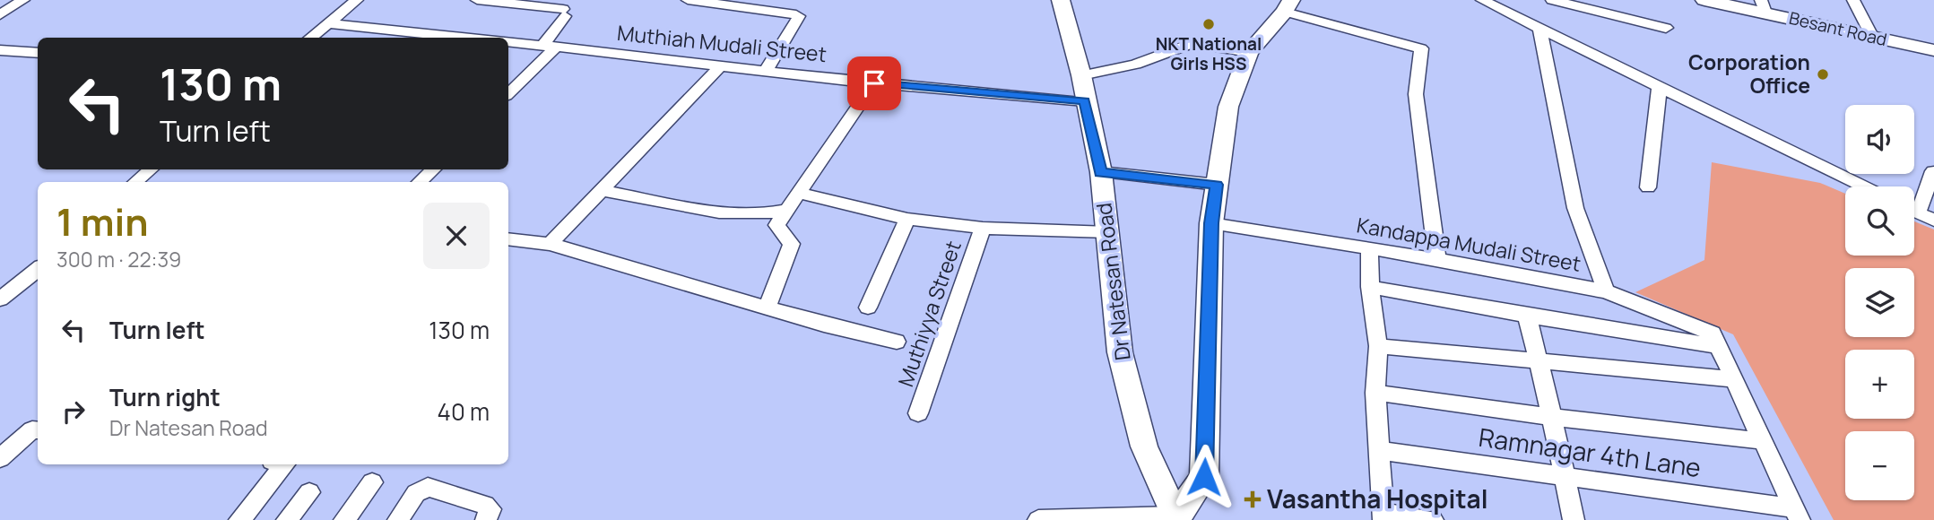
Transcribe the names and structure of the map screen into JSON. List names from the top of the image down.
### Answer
{
  "streets": {
    "main road": ["Besant Road", "Dr Natesan Road"],
    "street": [
      "Muthiah Mudali Street",
      "Kandappa Mudali Street",
      "Muthiyya Street",
      "Ramnagar 4th Lane"
    ]
  },
  "crossings": [
    ["Muthiah Mudali Street", "Dr Natesan Road"]
  ],
  "places": {
    "other": ["NKT National Girls HSS", "Corporation Office"],
    "health": ["Vasantha Hospital"]
  },
  "page": {
    "turn": ["130 m", "Turn left"],
    "map_buttons": ["+", "−"],
    "heading": ["1 min", "300 m · 22:39"],
    "list": [
      {
        "name": "Turn left",
        "value": "130 m"
      },
      {
        "name": "Turn right",
        "note": "Dr Natesan Road",
        "value": "40 m"
      }
    ]
  }
}
